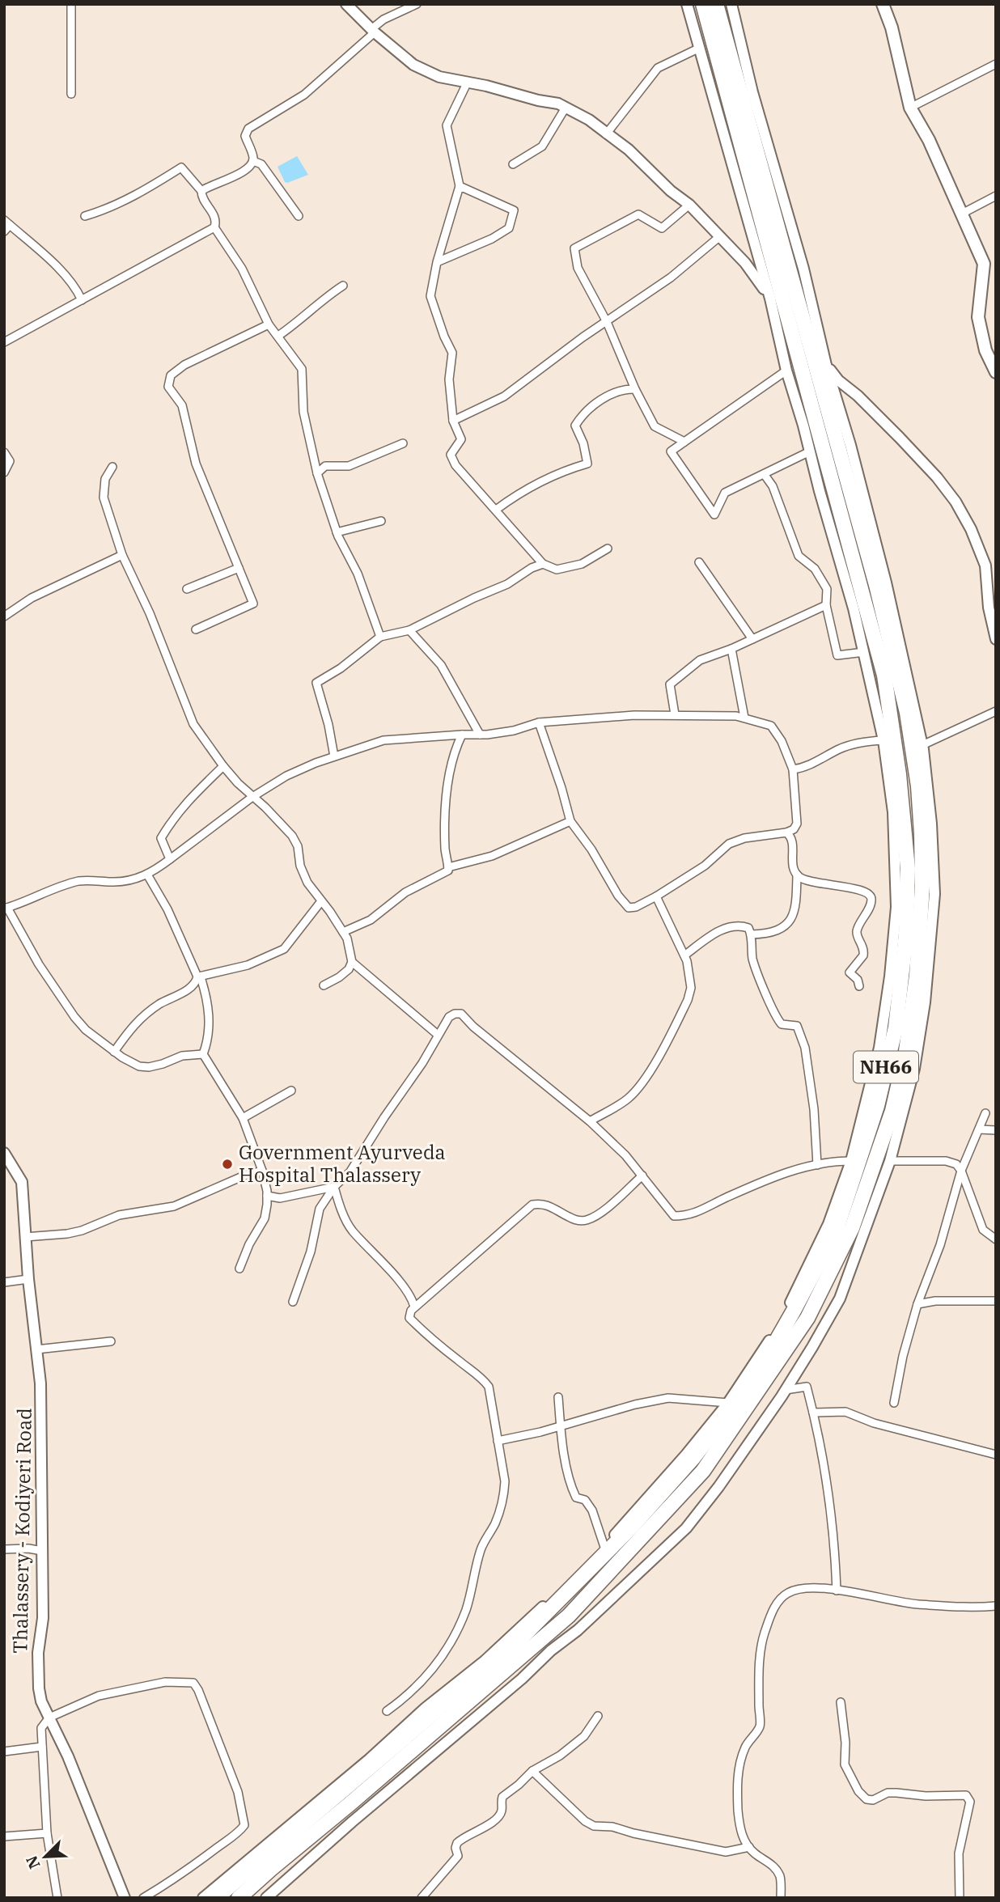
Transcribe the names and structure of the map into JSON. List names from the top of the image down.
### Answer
{
  "streets": {
    "highway": ["NH66"],
    "street": ["Thalassery - Kodiyeri Road"]
  },
  "places": ["Government Ayurveda Hospital Thalassery"],
  "north": "bottom left"
}
